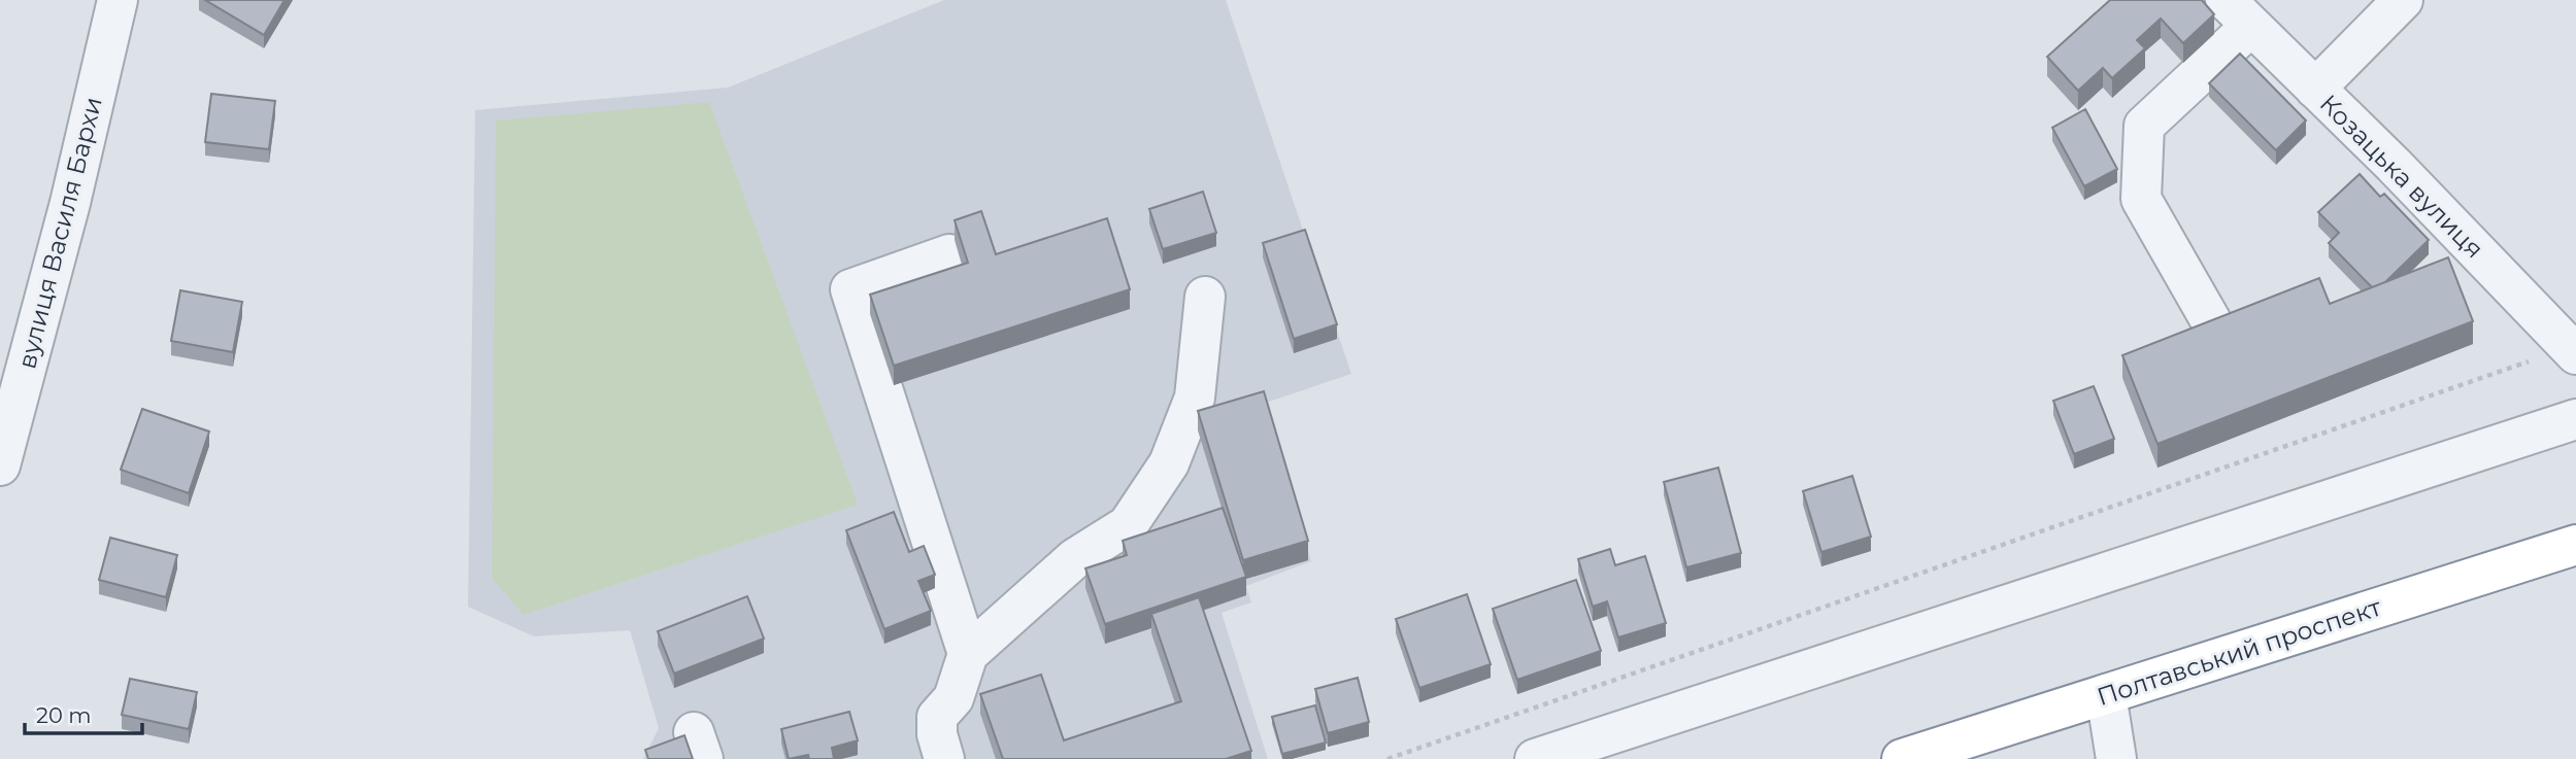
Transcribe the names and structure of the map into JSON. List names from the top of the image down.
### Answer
{
  "streets": {
    "highway": ["Полтавський проспект"],
    "street": ["Козацька вулиця", "вулиця Василя Бархи"]
  },
  "scale_bar": "20 m"
}
